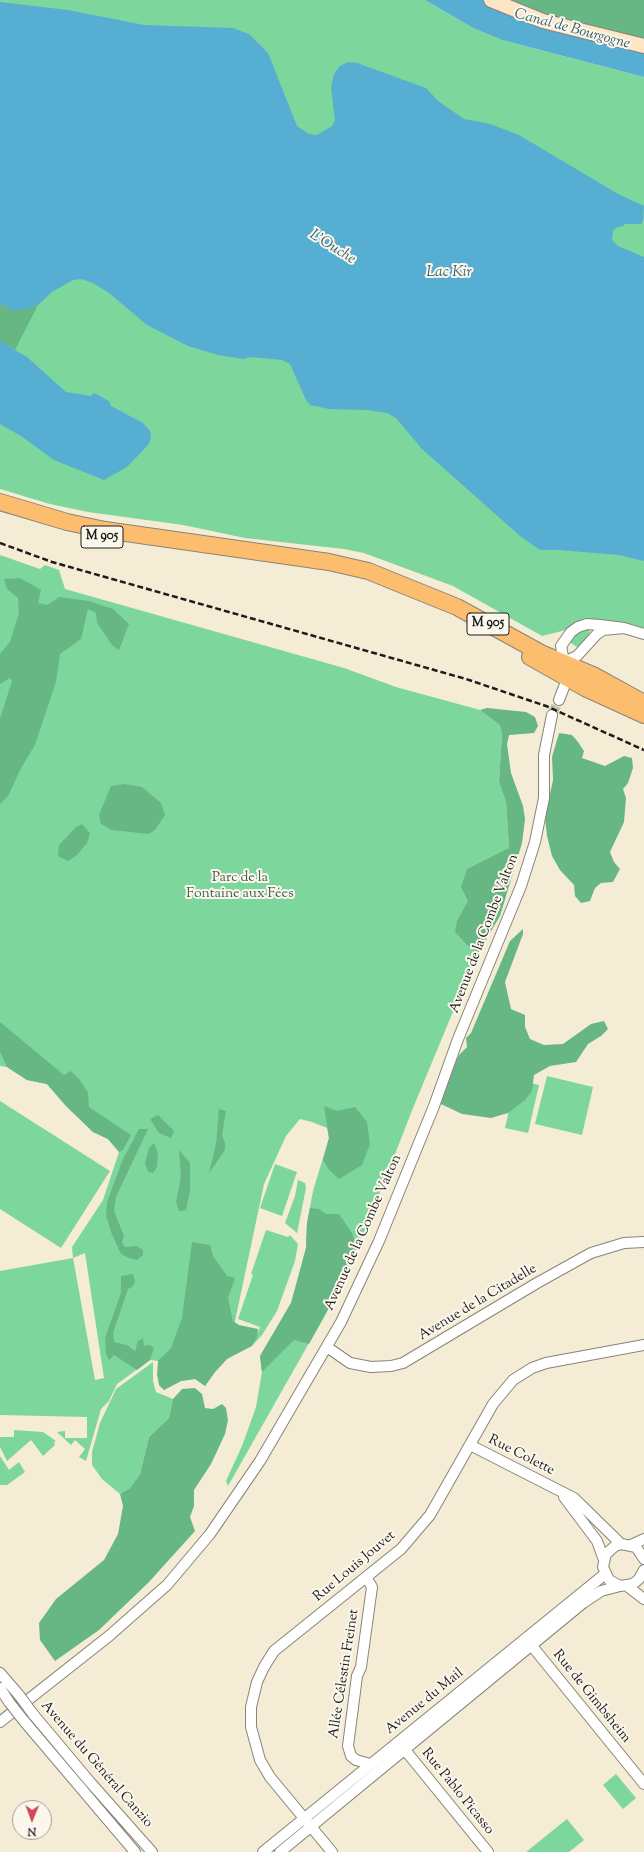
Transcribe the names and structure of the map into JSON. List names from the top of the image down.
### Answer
{
  "streets": {
    "main road": ["M 905"],
    "street": [
      "Avenue de la Combe Valton",
      "Avenue de la Citadelle",
      "Rue Colette",
      "Rue Louis Jouvet",
      "Allée Célestin Freinet",
      "Rue de Gimbsheim",
      "Avenue du Mail",
      "Avenue du Général Canzio",
      "Rue Pablo Picasso"
    ]
  },
  "crossings": [
    ["Avenue de la Combe Valton", "Avenue de la Citadelle"],
    ["Rue Colette", "Rue Louis Jouvet"],
    ["Rue Colette", "Avenue du Mail"],
    ["Rue Louis Jouvet", "Allée Célestin Freinet"],
    ["Rue Louis Jouvet", "Avenue du Mail"],
    ["Allée Célestin Freinet", "Avenue du Mail"],
    ["Rue de Gimbsheim", "Avenue du Mail"],
    ["Avenue du Mail", "Rue Pablo Picasso"]
  ],
  "water": ["Canal de Bourgogne", "L'Ouche", "Lac Kir"],
  "parks": ["Parc de la Fontaine aux Fées"],
  "north": "bottom"
}
